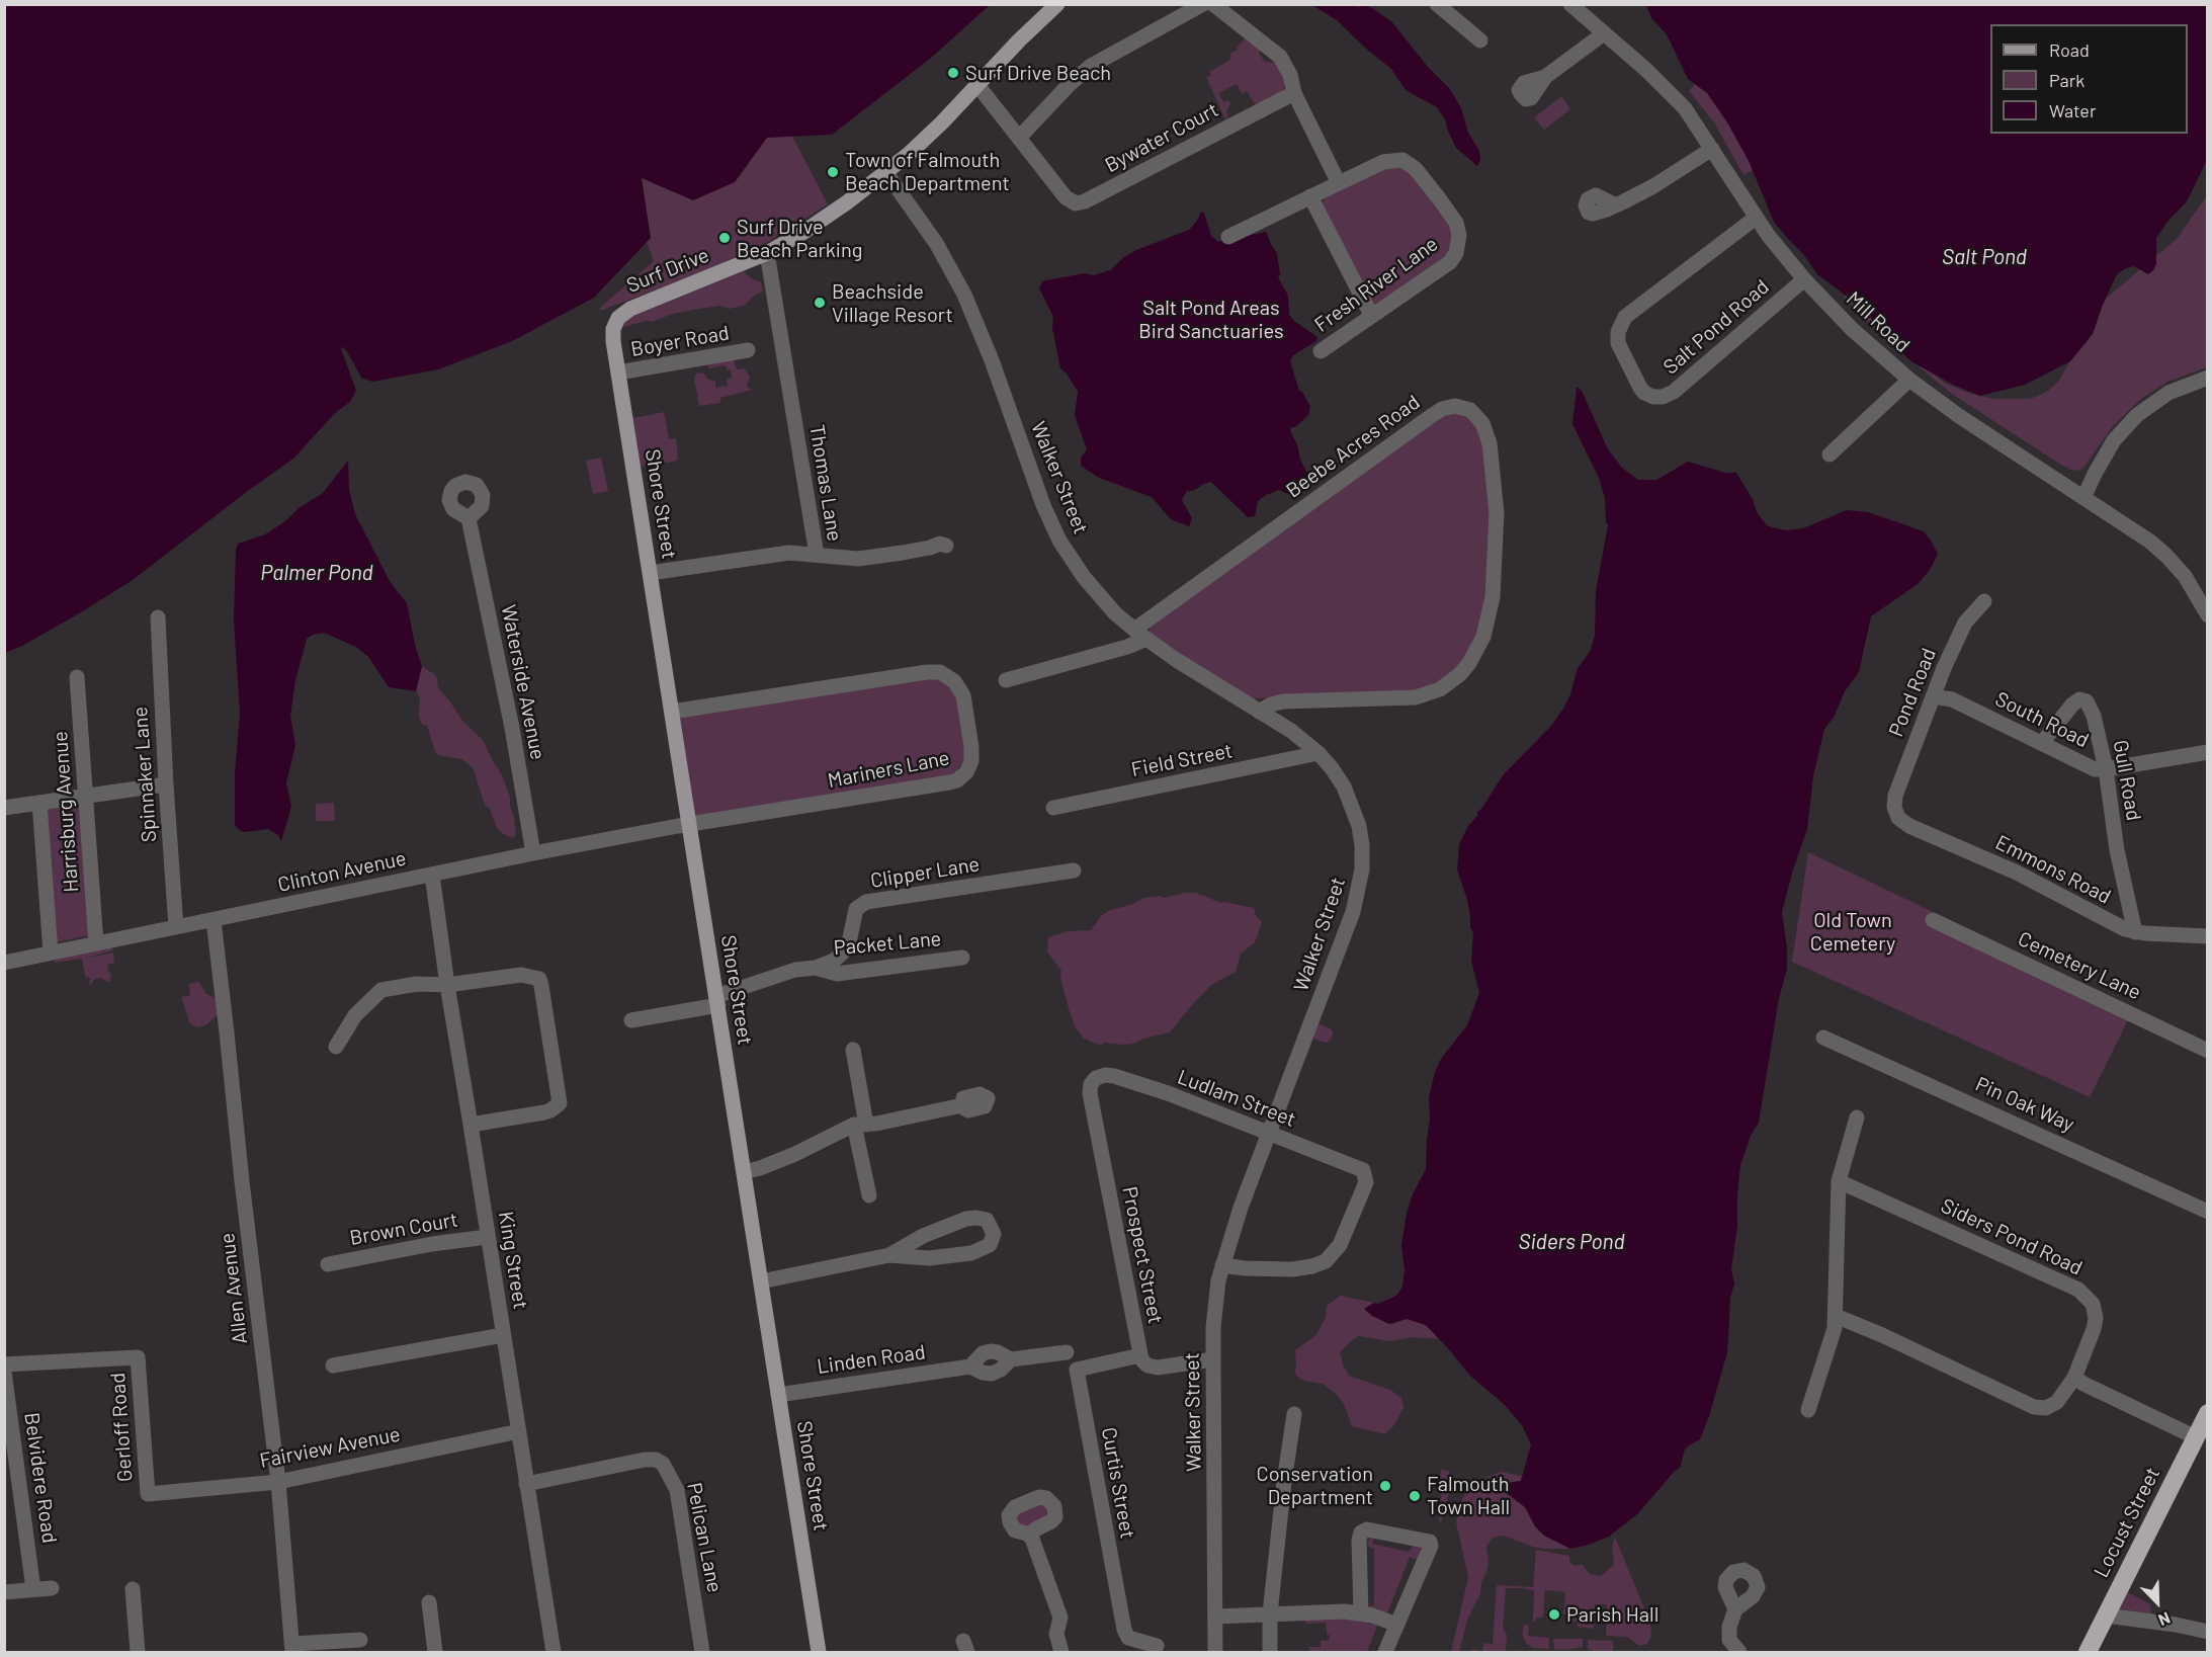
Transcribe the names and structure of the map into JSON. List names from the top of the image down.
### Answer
{
  "streets": {
    "highway": ["Locust Street"],
    "main road": ["Surf Drive", "Shore Street"],
    "street": [
      "Bywater Court",
      "Fresh River Lane",
      "Mill Road",
      "Salt Pond Road",
      "Boyer Road",
      "Beebe Acres Road",
      "Walker Street",
      "Thomas Lane",
      "Waterside Avenue",
      "Pond Road",
      "South Road",
      "Field Street",
      "Mariners Lane",
      "Spinnaker Lane",
      "Gull Road",
      "Harrisburg Avenue",
      "Emmons Road",
      "Clinton Avenue",
      "Clipper Lane",
      "Packet Lane",
      "Cemetery Lane",
      "Ludlam Street",
      "Pin Oak Way",
      "Brown Court",
      "Siders Pond Road",
      "Prospect Street",
      "King Street",
      "Allen Avenue",
      "Linden Road",
      "Gerloff Road",
      "Fairview Avenue",
      "Belvidere Road",
      "Curtis Street",
      "Pelican Lane"
    ]
  },
  "crossings": [
    ["Bywater Court", "Surf Drive"],
    ["Surf Drive", "Walker Street"],
    ["Surf Drive", "Thomas Lane"],
    ["Surf Drive", "Shore Street"],
    ["Mill Road", "Salt Pond Road"],
    ["Boyer Road", "Shore Street"],
    ["Beebe Acres Road", "Walker Street"],
    ["Walker Street", "Field Street"],
    ["Walker Street", "Ludlam Street"],
    ["Thomas Lane", "Shore Street"],
    ["Shore Street", "Mariners Lane"],
    ["Shore Street", "Clinton Avenue"],
    ["Shore Street", "Clipper Lane"],
    ["Shore Street", "Linden Road"],
    ["Waterside Avenue", "Clinton Avenue"],
    ["Pond Road", "South Road"],
    ["Pond Road", "Emmons Road"],
    ["South Road", "Gull Road"],
    ["Mariners Lane", "Clinton Avenue"],
    ["Spinnaker Lane", "Clinton Avenue"],
    ["Gull Road", "Emmons Road"],
    ["Harrisburg Avenue", "Clinton Avenue"],
    ["Clinton Avenue", "King Street"],
    ["Clinton Avenue", "Allen Avenue"],
    ["Clipper Lane", "Packet Lane"],
    ["Ludlam Street", "Prospect Street"],
    ["Brown Court", "King Street"],
    ["Prospect Street", "Curtis Street"],
    ["King Street", "Fairview Avenue"],
    ["King Street", "Pelican Lane"],
    ["Allen Avenue", "Fairview Avenue"],
    ["Gerloff Road", "Fairview Avenue"]
  ],
  "water": ["Salt Pond", "Palmer Pond", "Siders Pond"],
  "parks": ["Salt Pond Areas Bird Sanctuaries", "Old Town Cemetery"],
  "places": [
    "Surf Drive Beach",
    "Town of Falmouth Beach Department",
    "Surf Drive Beach Parking",
    "Beachside Village Resort",
    "Conservation Department",
    "Falmouth Town Hall",
    "Parish Hall"
  ],
  "legend": ["Road", "Park", "Water"],
  "north": "bottom right"
}
